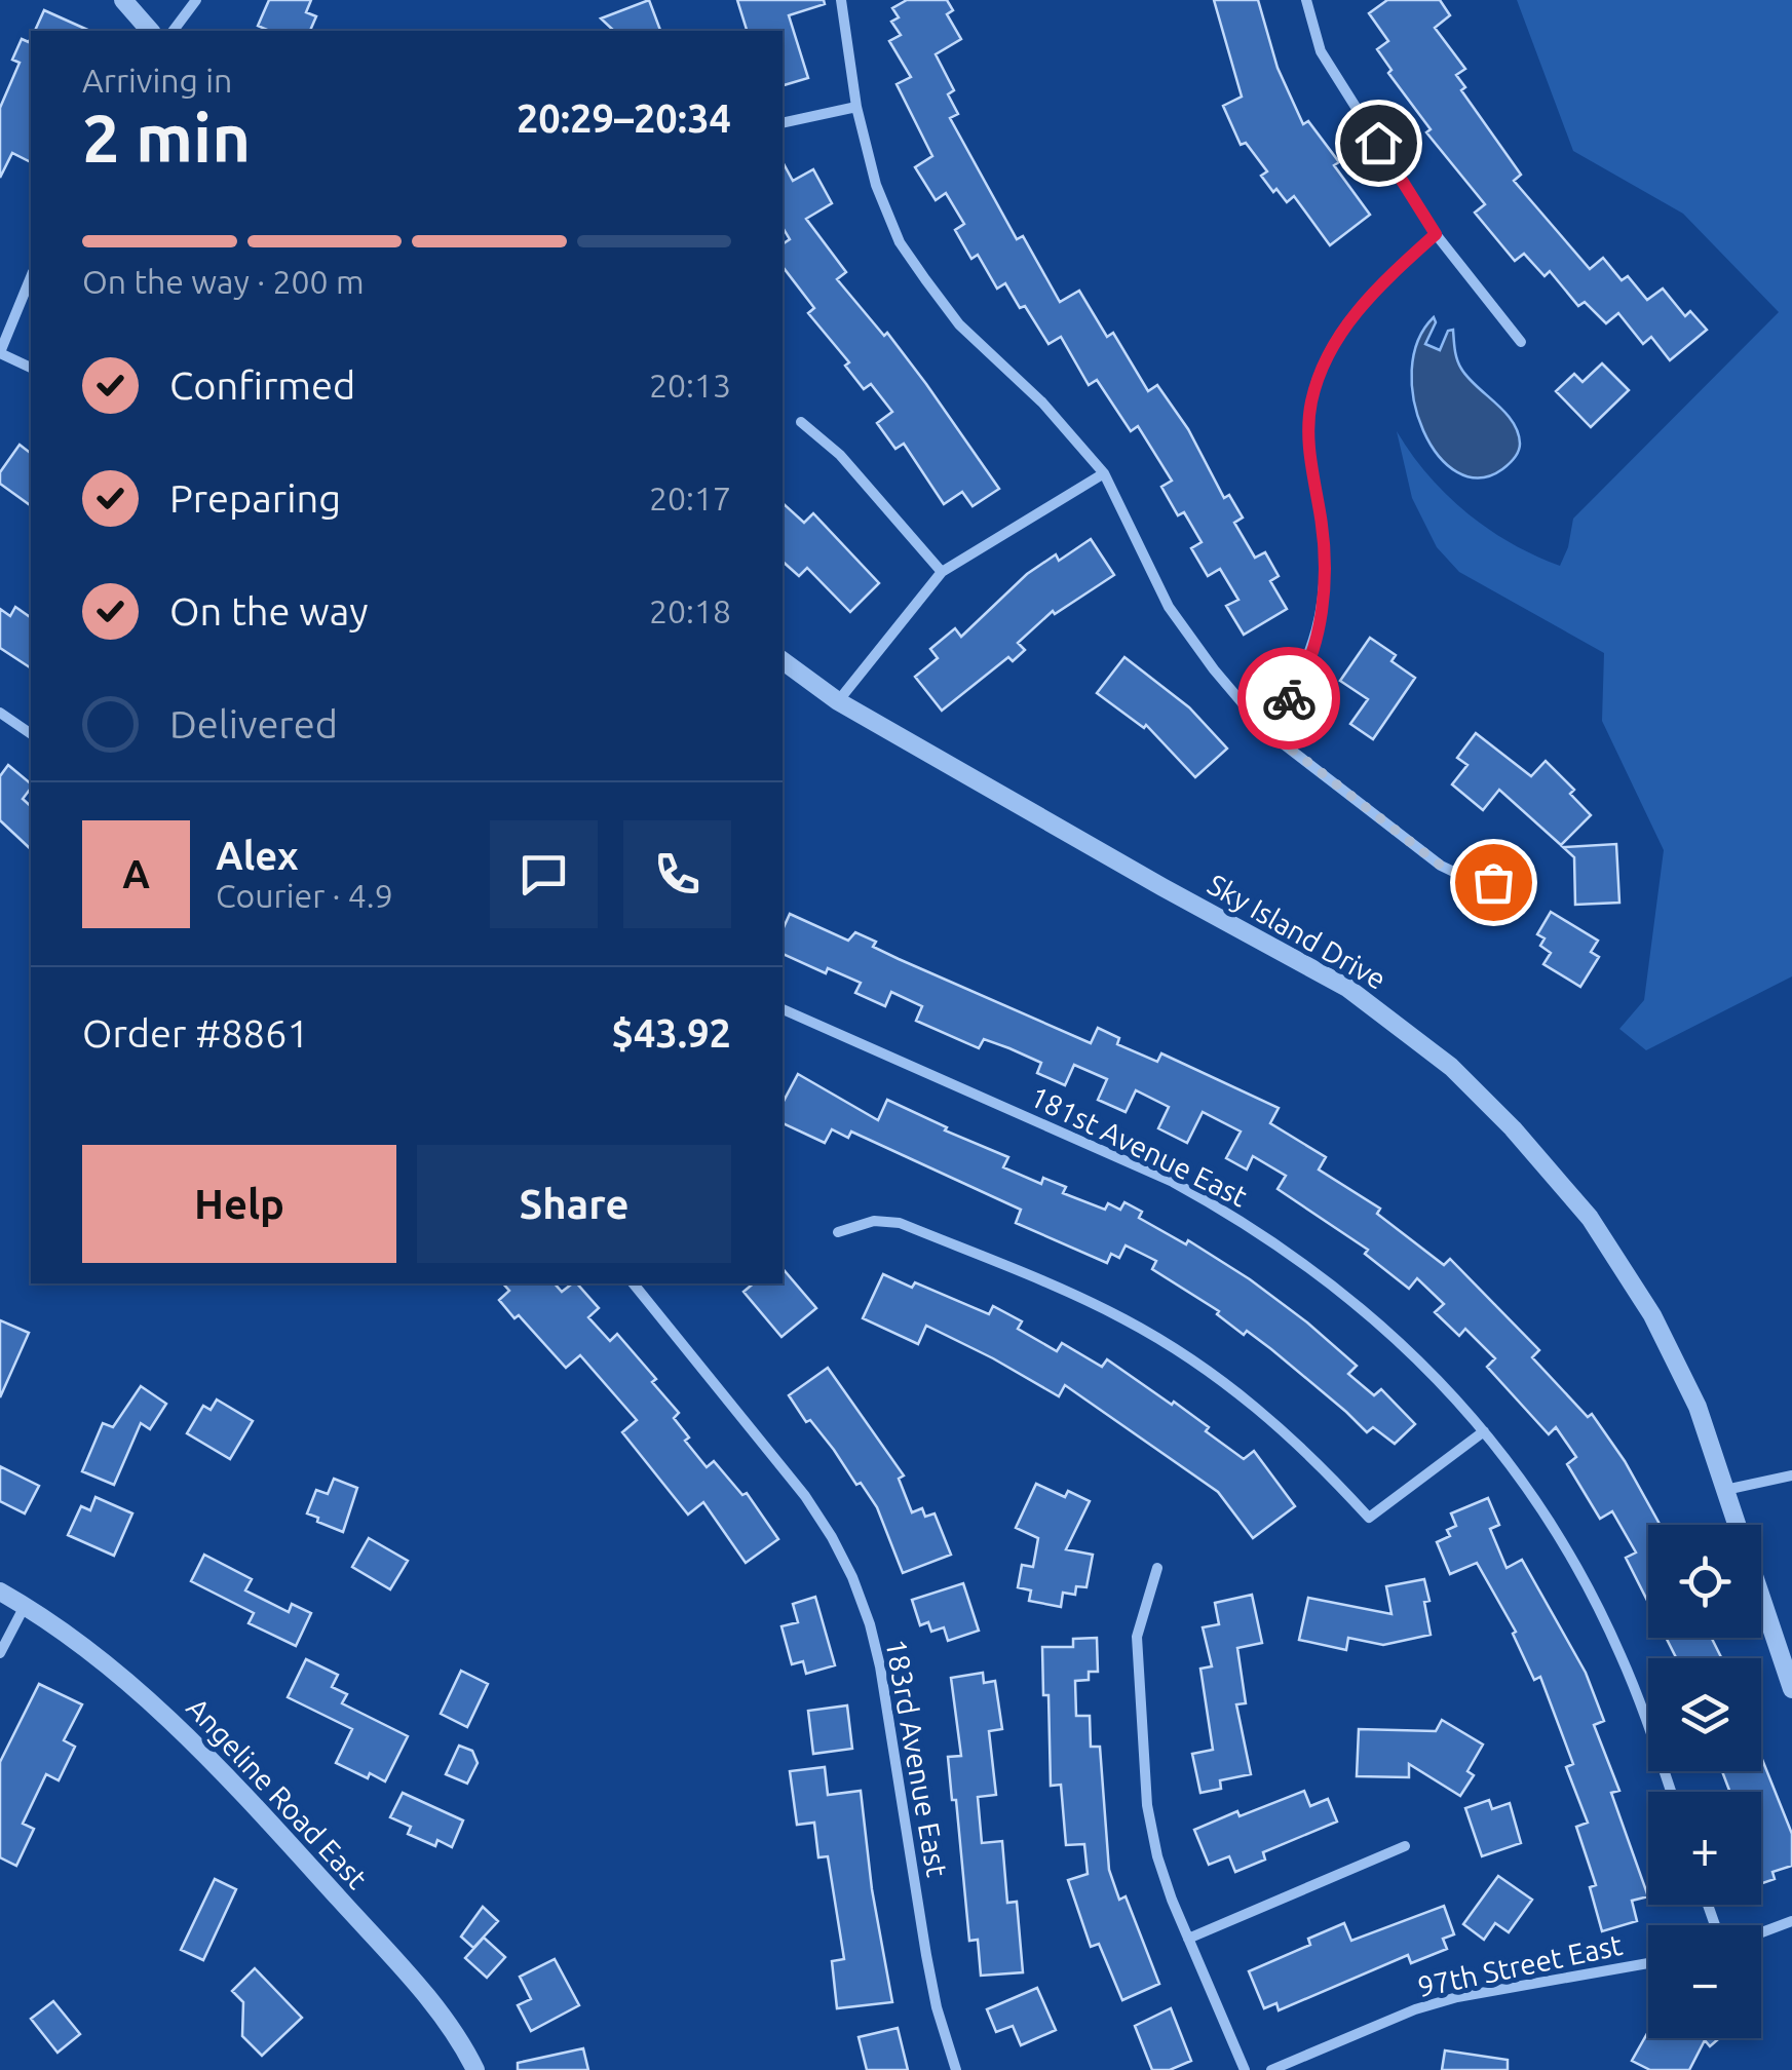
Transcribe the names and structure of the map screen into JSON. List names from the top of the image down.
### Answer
{
  "streets": {
    "street": [
      "Sky Island Drive",
      "181st Avenue East",
      "183rd Avenue East",
      "Angeline Road East",
      "97th Street East"
    ]
  },
  "page": {
    "heading": ["2 min", "Arriving in", "20:29–20:34"],
    "panel": [
      "Alex",
      "Courier · 4.9",
      "Order #8861",
      "$43.92"
    ],
    "bar": "On the way · 200 m",
    "list": [
      ["Confirmed", "20:13"],
      ["Preparing", "20:17"],
      ["On the way", "20:18"],
      "Delivered"
    ],
    "round": "A",
    "buttons": ["Help", "Share"],
    "map_buttons": ["+", "−"]
  }
}
